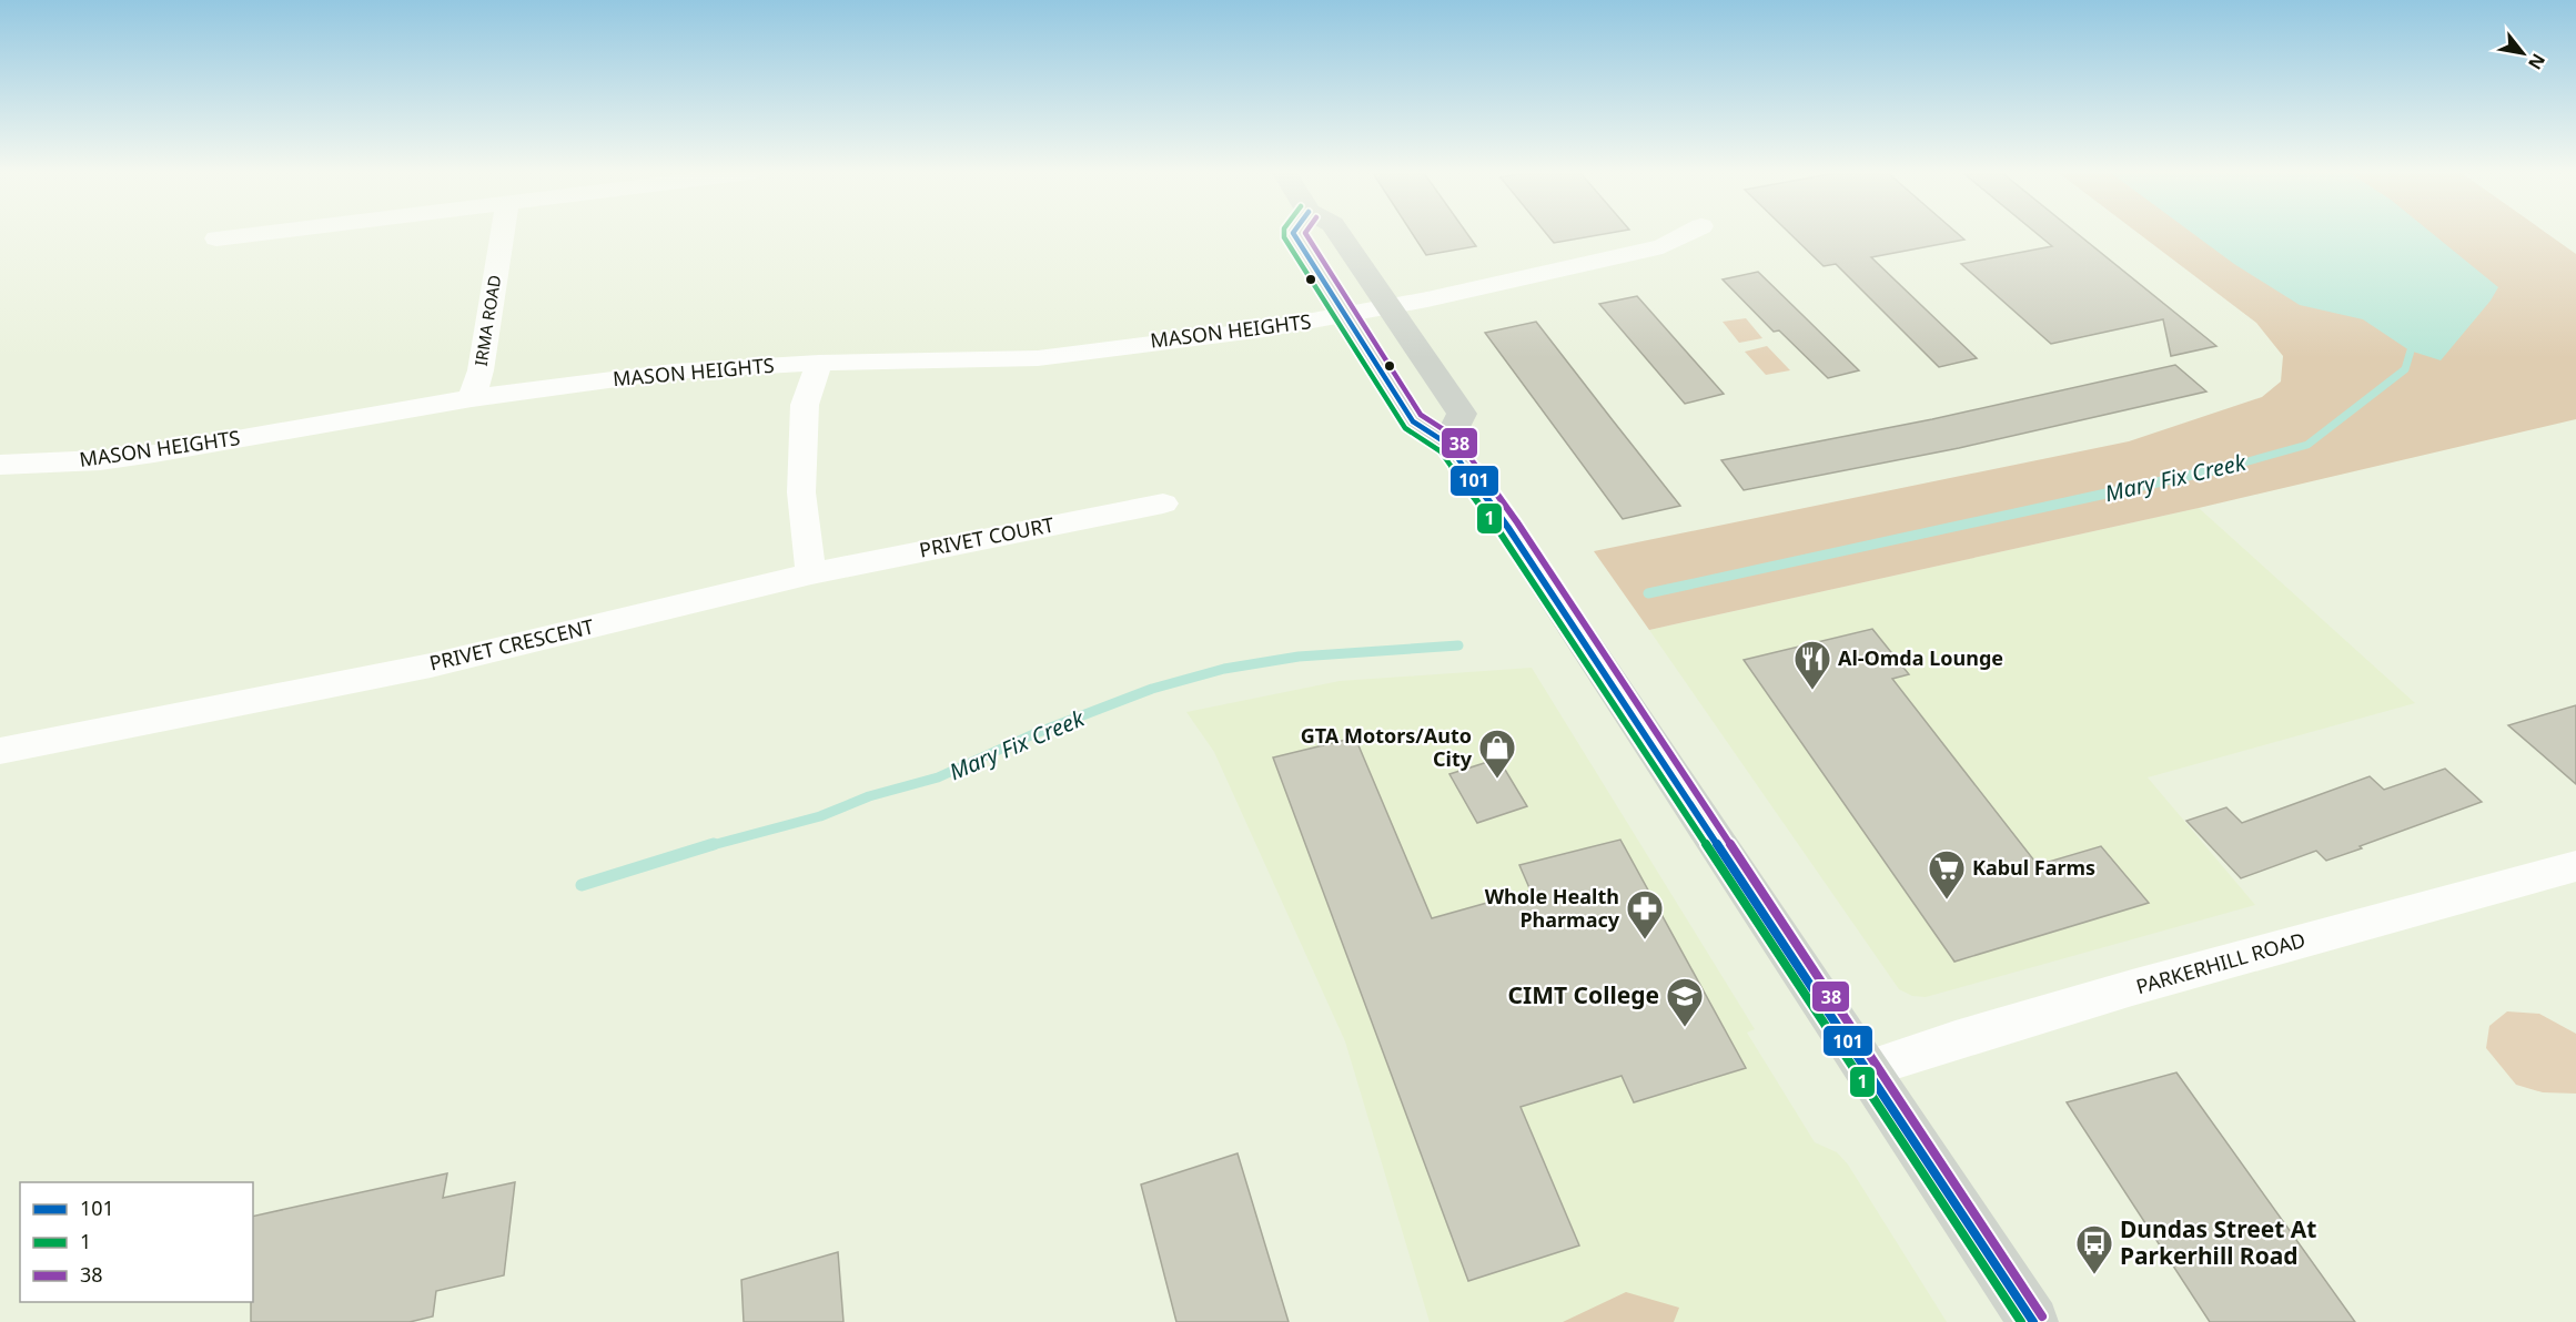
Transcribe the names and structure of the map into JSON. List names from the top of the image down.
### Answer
{
  "streets": {
    "street": [
      "IRMA ROAD",
      "MASON HEIGHTS",
      "PRIVET COURT",
      "PRIVET CRESCENT",
      "PARKERHILL ROAD"
    ]
  },
  "crossings": [
    ["IRMA ROAD", "MASON HEIGHTS"],
    ["PRIVET COURT", "PRIVET CRESCENT"]
  ],
  "water": ["Mary Fix Creek"],
  "places": {
    "restaurant": ["Al-Omda Lounge"],
    "shop": ["GTA Motors/Auto City"],
    "supermarket": ["Kabul Farms"],
    "pharmacy": ["Whole Health Pharmacy"],
    "school or university": ["CIMT College"],
    "bus stop": ["Dundas Street At Parkerhill Road"]
  },
  "lines": ["transit line 101", "transit line 1", "transit line 38"],
  "legend": ["101", "1", "38"],
  "north": "bottom right"
}
